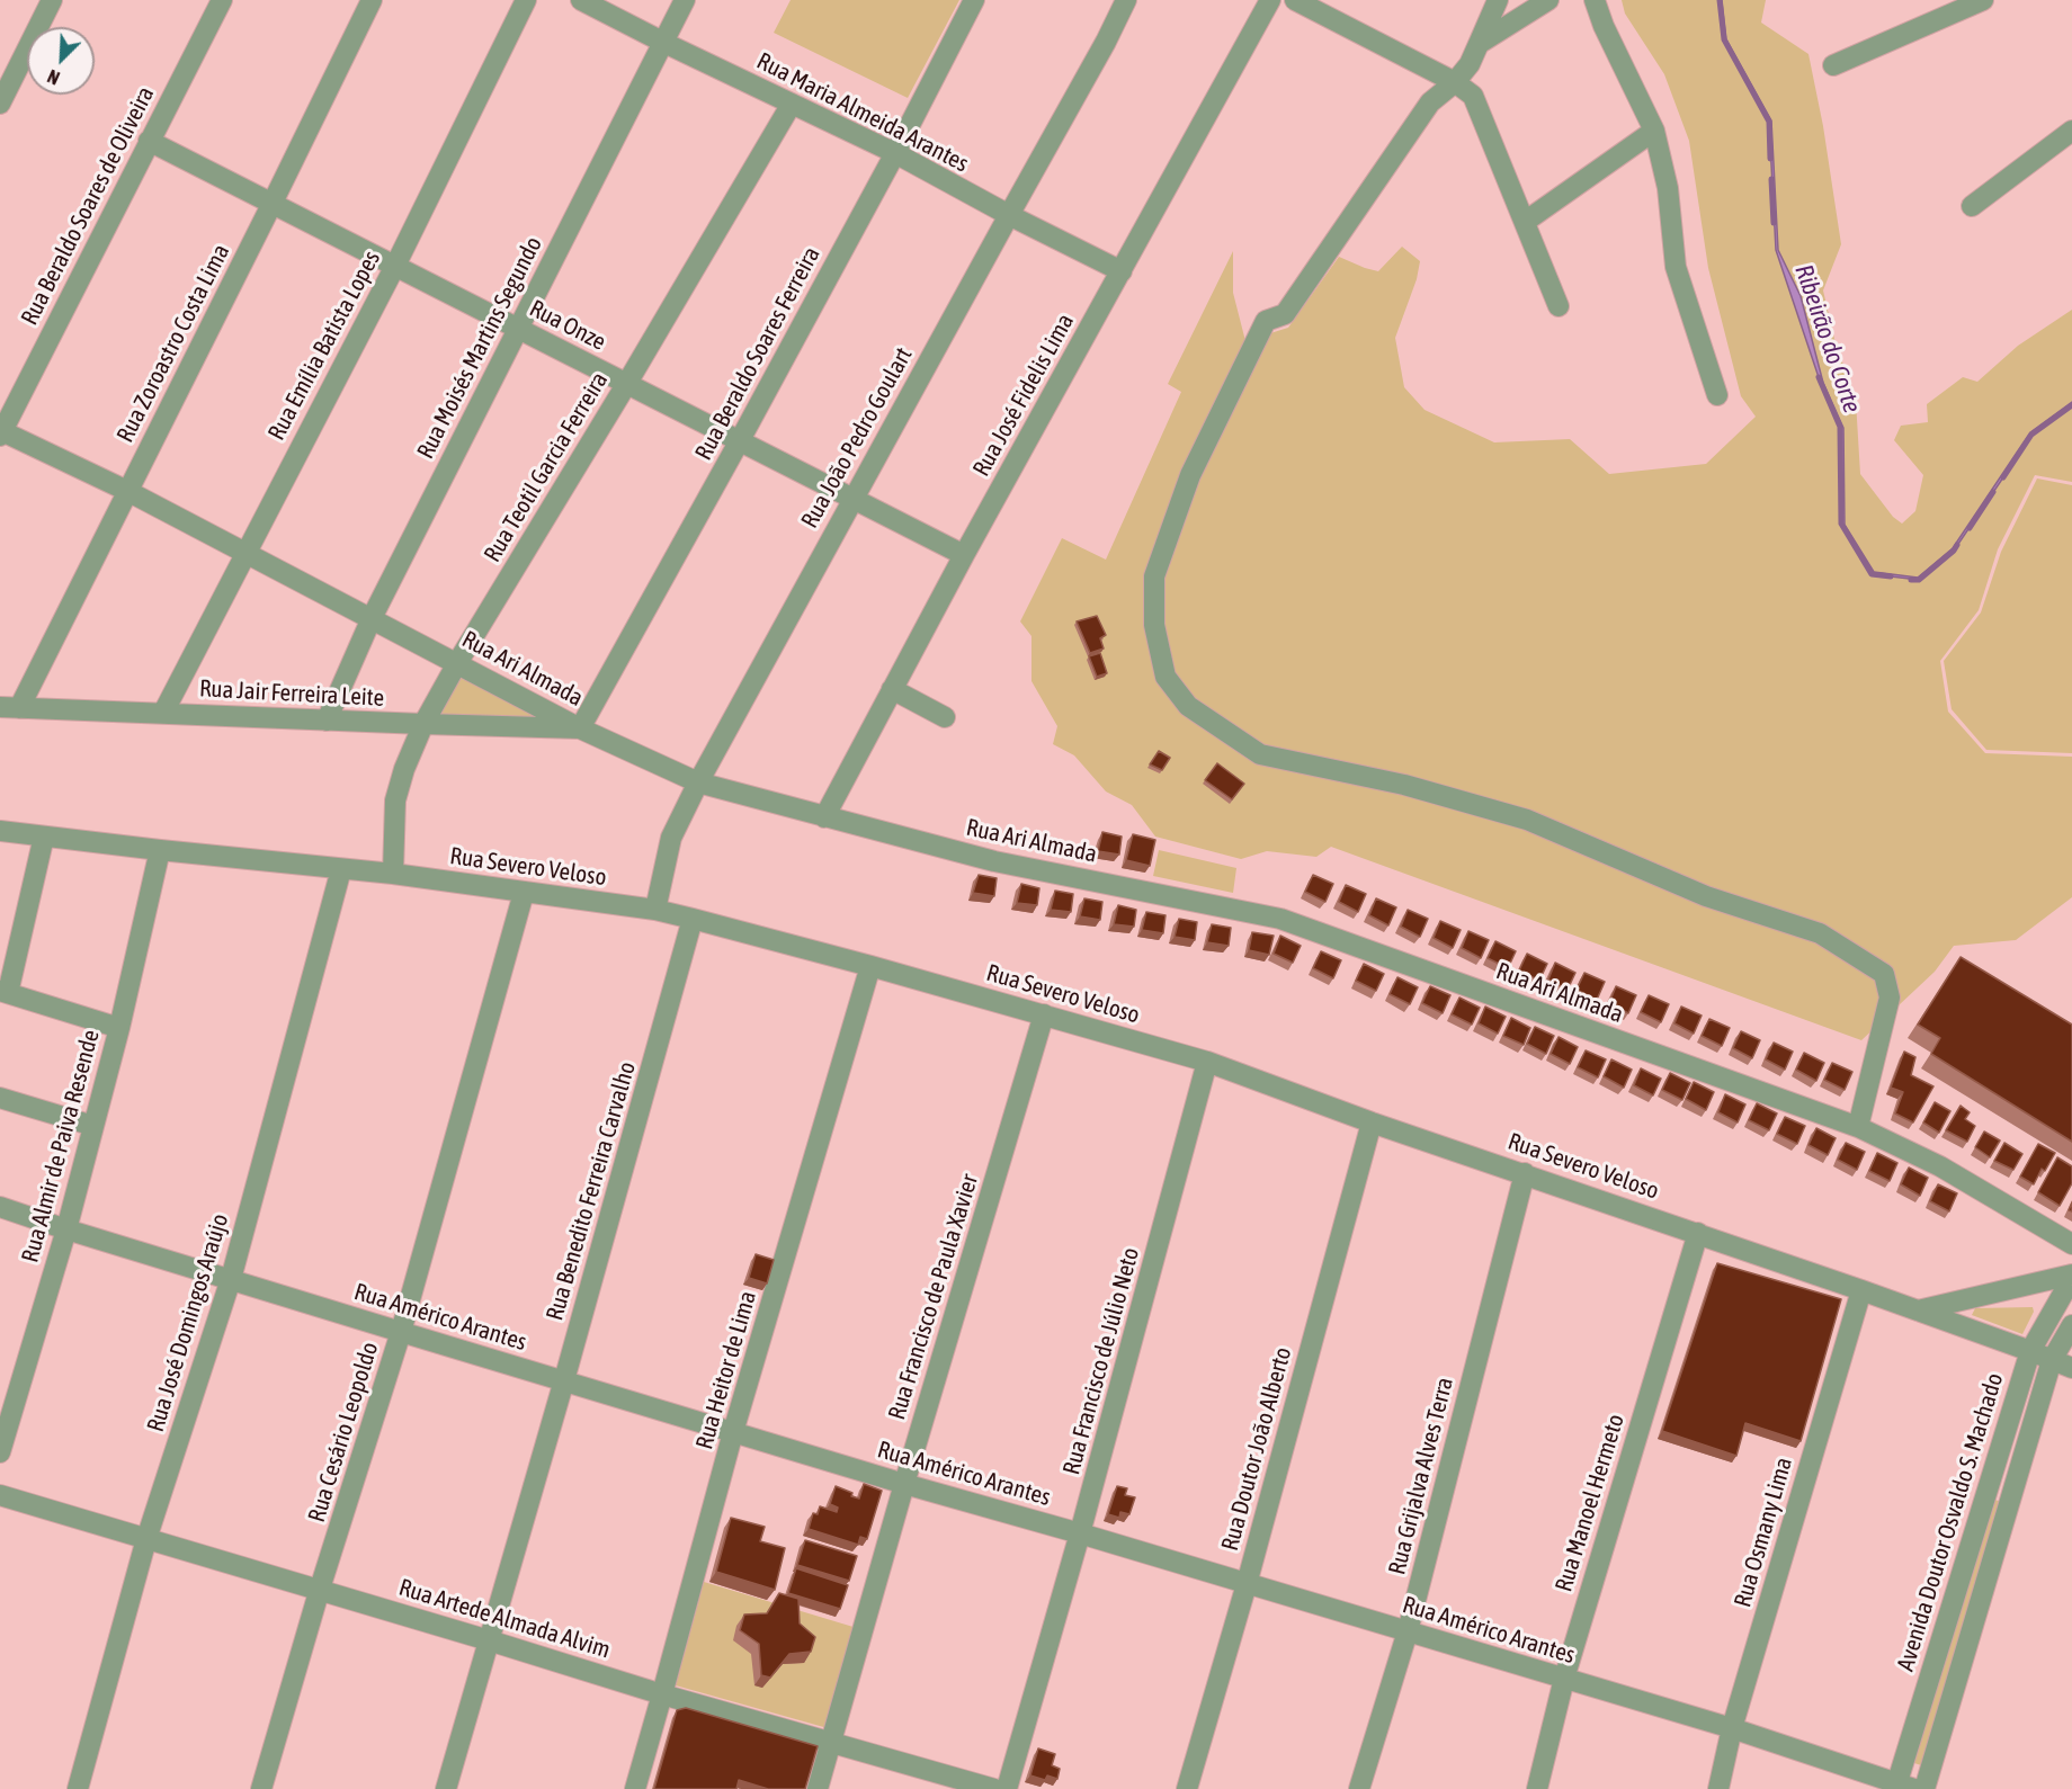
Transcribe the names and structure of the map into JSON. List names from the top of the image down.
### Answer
{
  "streets": {
    "street": [
      "Rua Maria Almeida Arantes",
      "Rua Beraldo Soares de Oliveira",
      "Rua Onze",
      "Rua Zoroastro Costa Lima",
      "Rua Emília Batista Lopes",
      "Rua Moisés Martins Segundo",
      "Rua Beraldo Soares Ferreira",
      "Rua José Fidelis Lima",
      "Rua João Pedro Goulart",
      "Rua Teotil Garcia Ferreira",
      "Rua Ari Almada",
      "Rua Jair Ferreira Leite",
      "Rua Severo Veloso",
      "Rua Almir de Paiva Resende",
      "Rua Benedito Ferreira Carvalho",
      "Rua Francisco de Paula Xavier",
      "Rua Américo Arantes",
      "Rua José Domingos Araújo",
      "Rua Francisco de Júlio Neto",
      "Rua Heitor de Lima",
      "Rua Cesário Leopoldo",
      "Rua Doutor João Alberto",
      "Rua Grijalva Alves Terra",
      "Rua Manoel Hermeto",
      "Avenida Doutor Osvaldo S. Machado",
      "Rua Osmany Lima",
      "Rua Artede Almada Alvim"
    ]
  },
  "crossings": [
    ["Rua Maria Almeida Arantes", "Rua Moisés Martins Segundo"],
    ["Rua Maria Almeida Arantes", "Rua Beraldo Soares Ferreira"],
    ["Rua Maria Almeida Arantes", "Rua José Fidelis Lima"],
    ["Rua Maria Almeida Arantes", "Rua João Pedro Goulart"],
    ["Rua Maria Almeida Arantes", "Rua Teotil Garcia Ferreira"],
    ["Rua Beraldo Soares de Oliveira", "Rua Onze"],
    ["Rua Beraldo Soares de Oliveira", "Rua Ari Almada"],
    ["Rua Onze", "Rua Zoroastro Costa Lima"],
    ["Rua Onze", "Rua Emília Batista Lopes"],
    ["Rua Onze", "Rua Moisés Martins Segundo"],
    ["Rua Onze", "Rua Beraldo Soares Ferreira"],
    ["Rua Onze", "Rua José Fidelis Lima"],
    ["Rua Onze", "Rua João Pedro Goulart"],
    ["Rua Onze", "Rua Teotil Garcia Ferreira"],
    ["Rua Zoroastro Costa Lima", "Rua Ari Almada"],
    ["Rua Zoroastro Costa Lima", "Rua Jair Ferreira Leite"],
    ["Rua Emília Batista Lopes", "Rua Ari Almada"],
    ["Rua Emília Batista Lopes", "Rua Jair Ferreira Leite"],
    ["Rua Moisés Martins Segundo", "Rua Ari Almada"],
    ["Rua Moisés Martins Segundo", "Rua Jair Ferreira Leite"],
    ["Rua Beraldo Soares Ferreira", "Rua Ari Almada"],
    ["Rua Beraldo Soares Ferreira", "Rua Jair Ferreira Leite"],
    ["Rua José Fidelis Lima", "Rua Ari Almada"],
    ["Rua João Pedro Goulart", "Rua Ari Almada"],
    ["Rua João Pedro Goulart", "Rua Severo Veloso"],
    ["Rua Teotil Garcia Ferreira", "Rua Ari Almada"],
    ["Rua Teotil Garcia Ferreira", "Rua Jair Ferreira Leite"],
    ["Rua Teotil Garcia Ferreira", "Rua Severo Veloso"],
    ["Rua Ari Almada", "Rua Jair Ferreira Leite"],
    ["Rua Severo Veloso", "Rua Almir de Paiva Resende"],
    ["Rua Severo Veloso", "Rua Benedito Ferreira Carvalho"],
    ["Rua Severo Veloso", "Rua Francisco de Paula Xavier"],
    ["Rua Severo Veloso", "Rua José Domingos Araújo"],
    ["Rua Severo Veloso", "Rua Francisco de Júlio Neto"],
    ["Rua Severo Veloso", "Rua Heitor de Lima"],
    ["Rua Severo Veloso", "Rua Cesário Leopoldo"],
    ["Rua Severo Veloso", "Rua Doutor João Alberto"],
    ["Rua Severo Veloso", "Rua Grijalva Alves Terra"],
    ["Rua Severo Veloso", "Rua Manoel Hermeto"],
    ["Rua Severo Veloso", "Avenida Doutor Osvaldo S. Machado"],
    ["Rua Severo Veloso", "Rua Osmany Lima"],
    ["Rua Almir de Paiva Resende", "Rua Américo Arantes"],
    ["Rua Benedito Ferreira Carvalho", "Rua Américo Arantes"],
    ["Rua Benedito Ferreira Carvalho", "Rua Artede Almada Alvim"],
    ["Rua Francisco de Paula Xavier", "Rua Américo Arantes"],
    ["Rua Francisco de Paula Xavier", "Rua Artede Almada Alvim"],
    ["Rua Américo Arantes", "Rua José Domingos Araújo"],
    ["Rua Américo Arantes", "Rua Francisco de Júlio Neto"],
    ["Rua Américo Arantes", "Rua Heitor de Lima"],
    ["Rua Américo Arantes", "Rua Cesário Leopoldo"],
    ["Rua Américo Arantes", "Rua Doutor João Alberto"],
    ["Rua Américo Arantes", "Rua Grijalva Alves Terra"],
    ["Rua Américo Arantes", "Rua Manoel Hermeto"],
    ["Rua Américo Arantes", "Avenida Doutor Osvaldo S. Machado"],
    ["Rua Américo Arantes", "Rua Osmany Lima"],
    ["Rua José Domingos Araújo", "Rua Artede Almada Alvim"],
    ["Rua Heitor de Lima", "Rua Artede Almada Alvim"],
    ["Rua Cesário Leopoldo", "Rua Artede Almada Alvim"]
  ],
  "water": ["Ribeirão do Corte"],
  "north": "bottom left"
}
